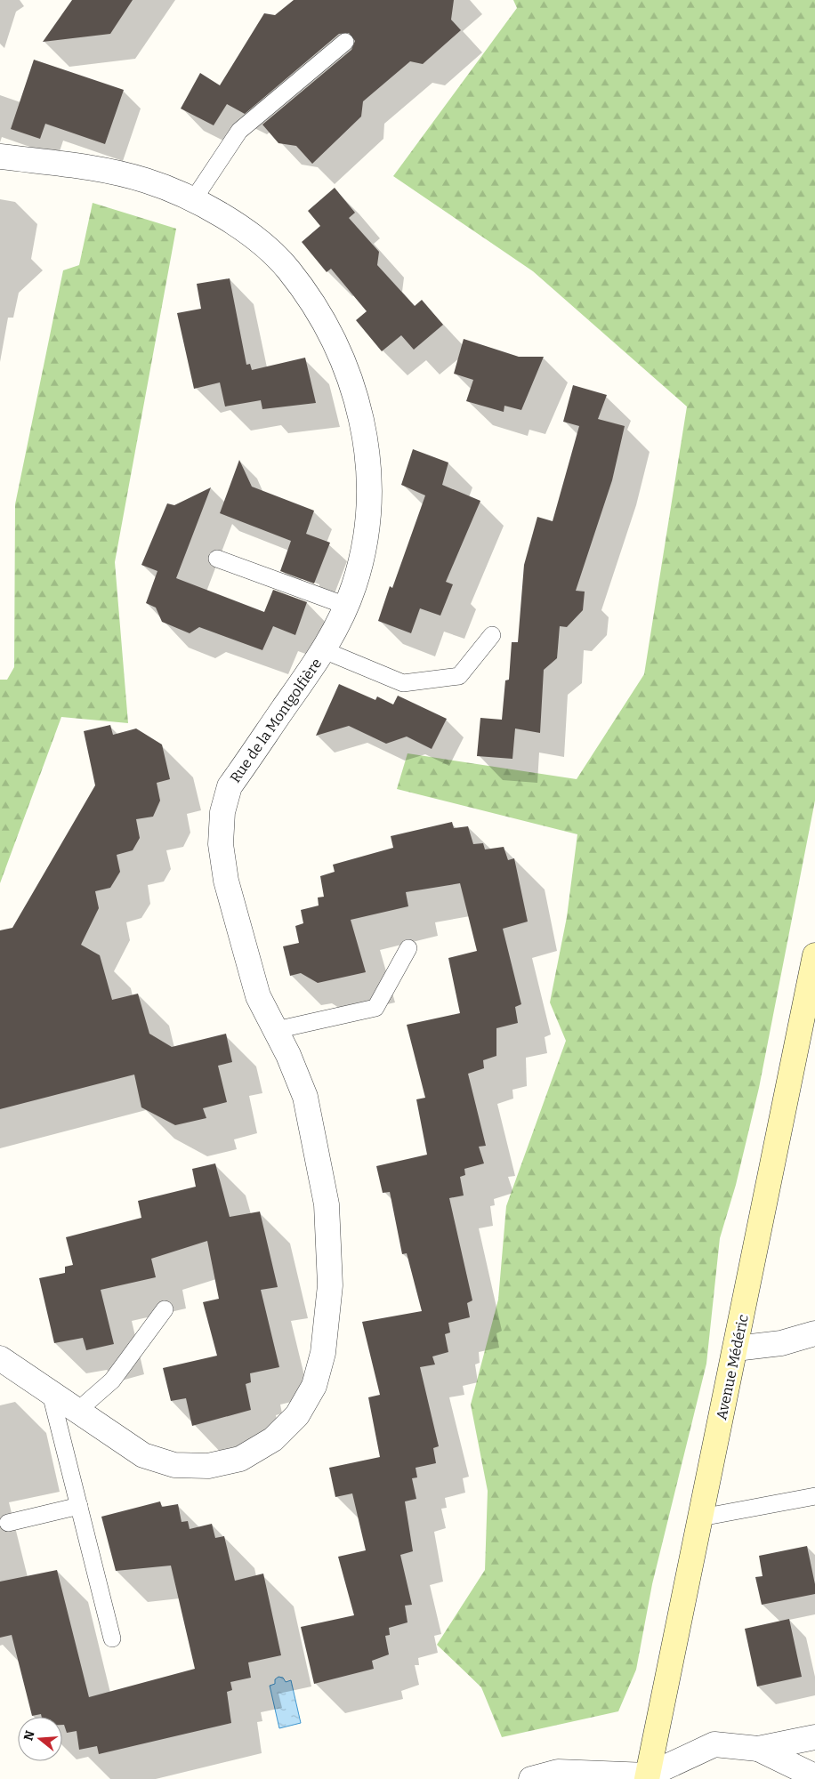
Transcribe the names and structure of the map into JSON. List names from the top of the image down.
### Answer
{
  "streets": {
    "main road": ["Avenue Médéric"],
    "street": ["Rue de la Montgolfière"]
  },
  "north": "left"
}
